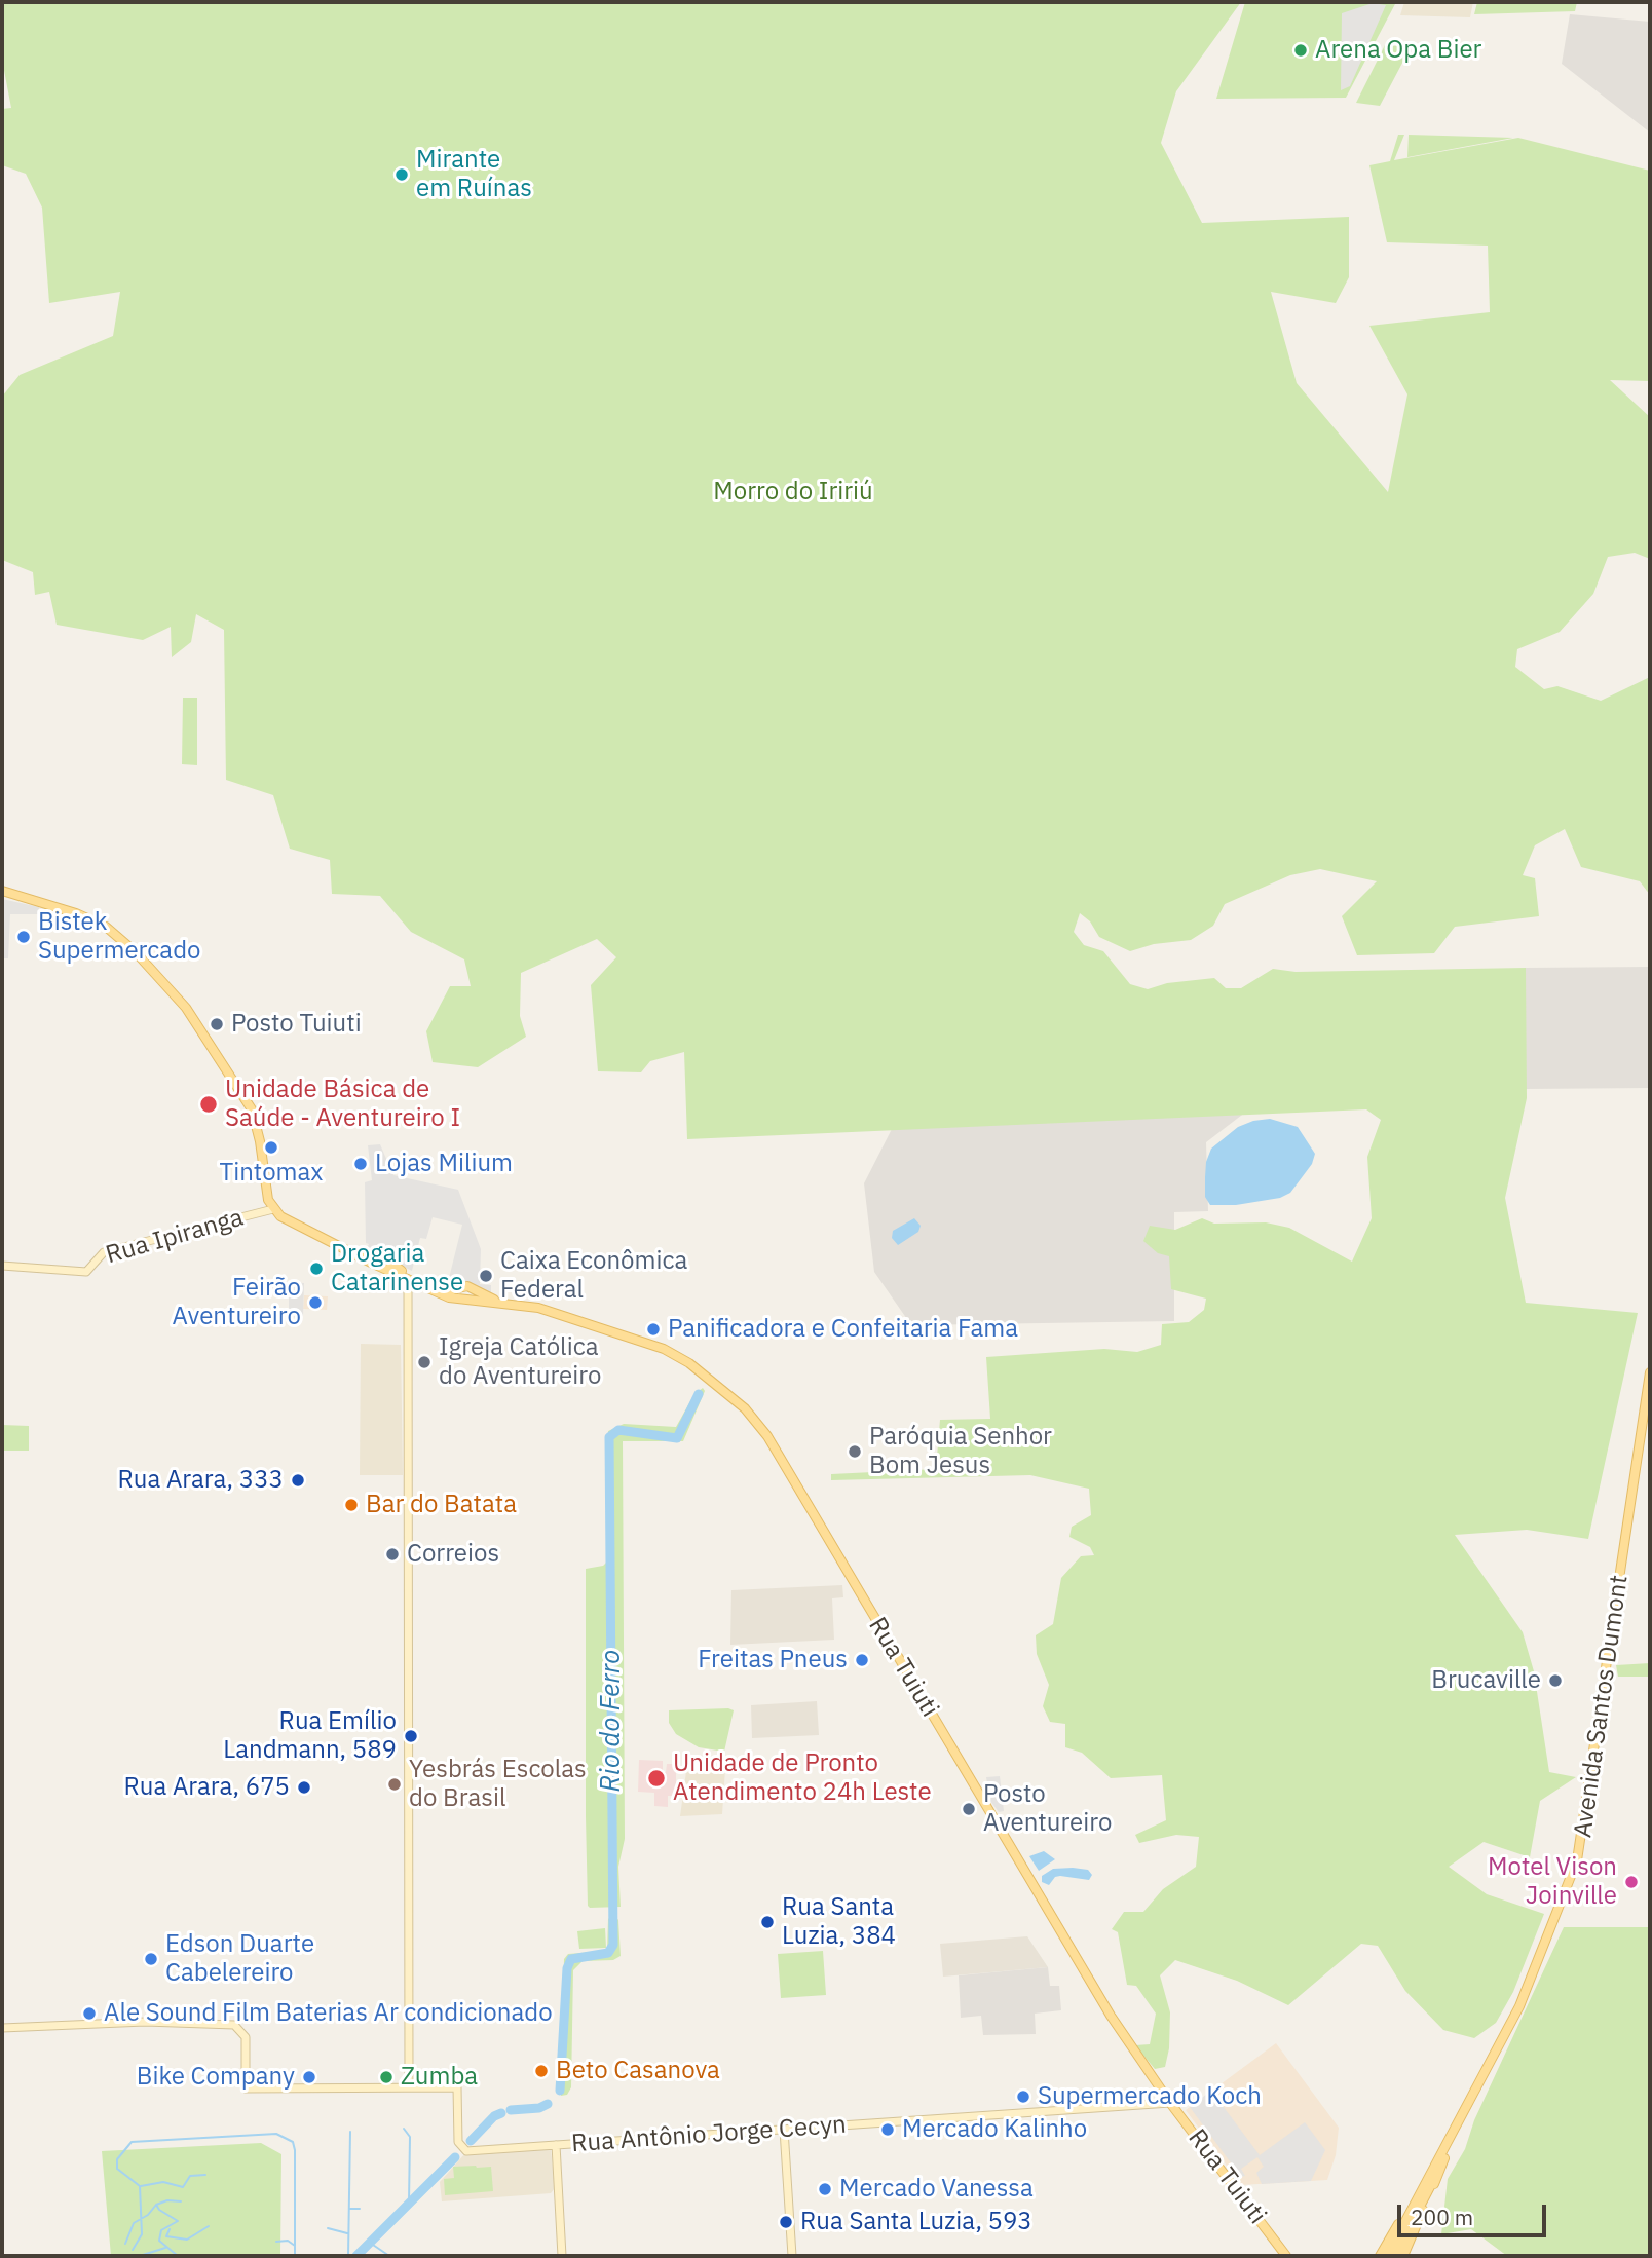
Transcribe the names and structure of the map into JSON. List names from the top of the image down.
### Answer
{
  "streets": {
    "main road": ["Rua Tuiuti", "Avenida Santos Dumont"],
    "street": ["Rua Ipiranga", "Rua Antônio Jorge Cecyn"]
  },
  "crossings": [
    ["Rua Ipiranga", "Rua Tuiuti"],
    ["Rua Tuiuti", "Rua Antônio Jorge Cecyn"]
  ],
  "water": ["Rio do Ferro"],
  "parks": ["Morro do Iririú"],
  "places": [
    "Arena Opa Bier",
    "Mirante em Ruínas",
    "Bistek Supermercado",
    "Posto Tuiuti",
    "Unidade Básica de Saúde - Aventureiro I",
    "Tintomax",
    "Lojas Milium",
    "Drogaria Catarinense",
    "Caixa Econômica Federal",
    "Feirão Aventureiro",
    "Panificadora e Confeitaria Fama",
    "Igreja Católica do Aventureiro",
    "Paróquia Senhor Bom Jesus",
    "Rua Arara, 333",
    "Bar do Batata",
    "Correios",
    "Freitas Pneus",
    "Brucaville",
    "Rua Emílio Landmann, 589",
    "Unidade de Pronto Atendimento 24h Leste",
    "Yesbrás Escolas do Brasil",
    "Rua Arara, 675",
    "Posto Aventureiro",
    "Motel Vison Joinville",
    "Rua Santa Luzia, 384",
    "Edson Duarte Cabelereiro",
    "Ale Sound Film Baterias Ar condicionado",
    "Beto Casanova",
    "Bike Company",
    "Zumba",
    "Supermercado Koch",
    "Mercado Kalinho",
    "Mercado Vanessa",
    "Rua Santa Luzia, 593"
  ],
  "scale_bar": "200 m"
}
